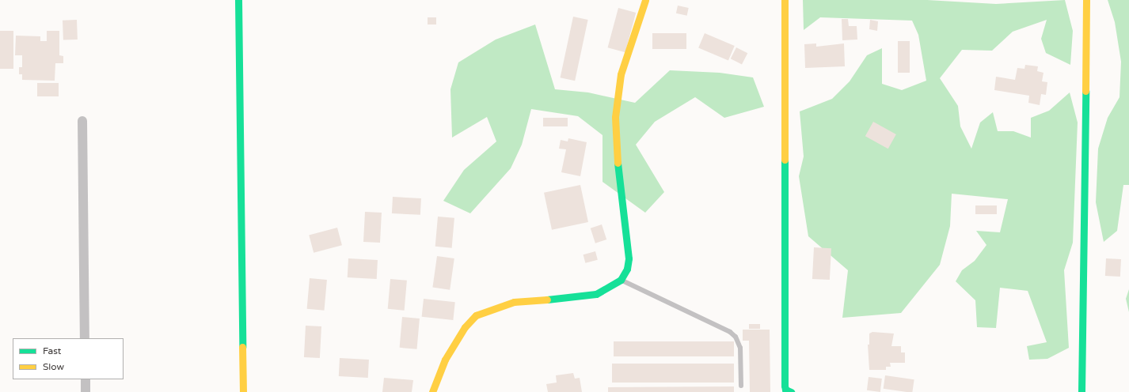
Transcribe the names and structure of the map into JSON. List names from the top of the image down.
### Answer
{
  "legend": ["Fast", "Slow"]
}
